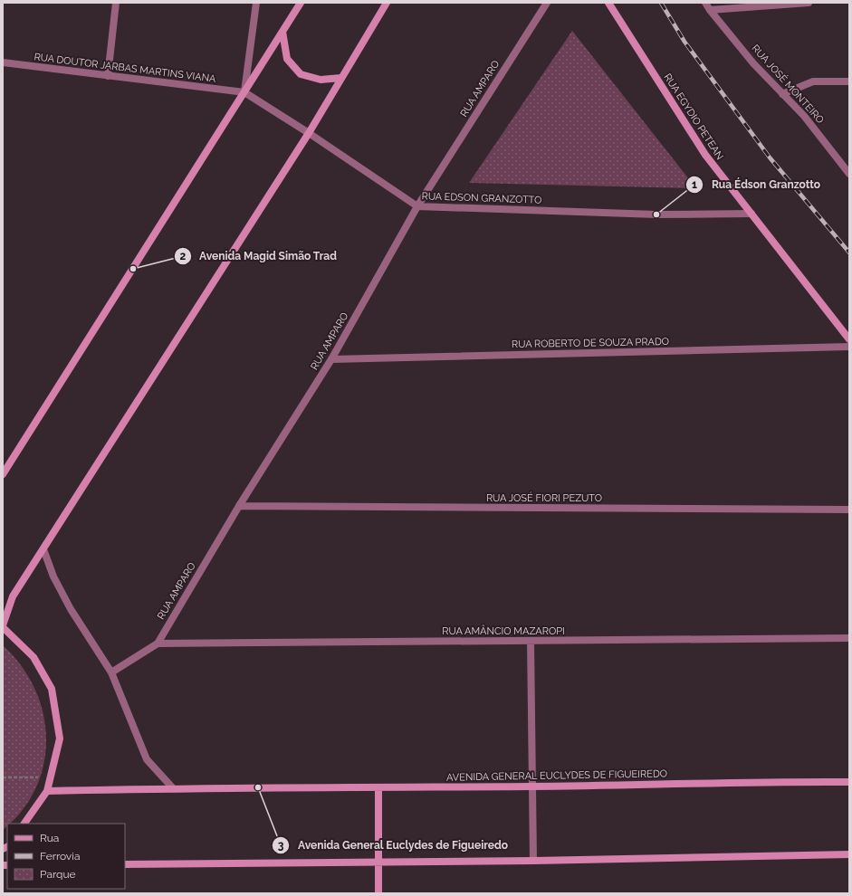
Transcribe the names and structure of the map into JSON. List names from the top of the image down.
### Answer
{
  "streets": {
    "street": [
      "RUA DOUTOR JARBAS MARTINS VIANA",
      "RUA JOSÉ MONTEIRO",
      "RUA AMPARO",
      "RUA EGYDIO PETEAN",
      "RUA EDSON GRANZOTTO",
      "RUA ROBERTO DE SOUZA PRADO",
      "RUA JOSÉ FIORI PEZUTO",
      "RUA AMÂNCIO MAZAROPI",
      "AVENIDA GENERAL EUCLYDES DE FIGUEIREDO"
    ]
  },
  "crossings": [
    ["RUA DOUTOR JARBAS MARTINS VIANA", "RUA EDSON GRANZOTTO"],
    ["RUA AMPARO", "RUA EDSON GRANZOTTO"],
    ["RUA AMPARO", "RUA ROBERTO DE SOUZA PRADO"],
    ["RUA AMPARO", "RUA JOSÉ FIORI PEZUTO"],
    ["RUA AMPARO", "RUA AMÂNCIO MAZAROPI"],
    ["RUA EGYDIO PETEAN", "RUA EDSON GRANZOTTO"]
  ],
  "places": ["Rua Édson Granzotto", "Avenida Magid Simão Trad", "Avenida General Euclydes de Figueiredo"],
  "legend": ["Rua", "Ferrovia", "Parque"]
}
